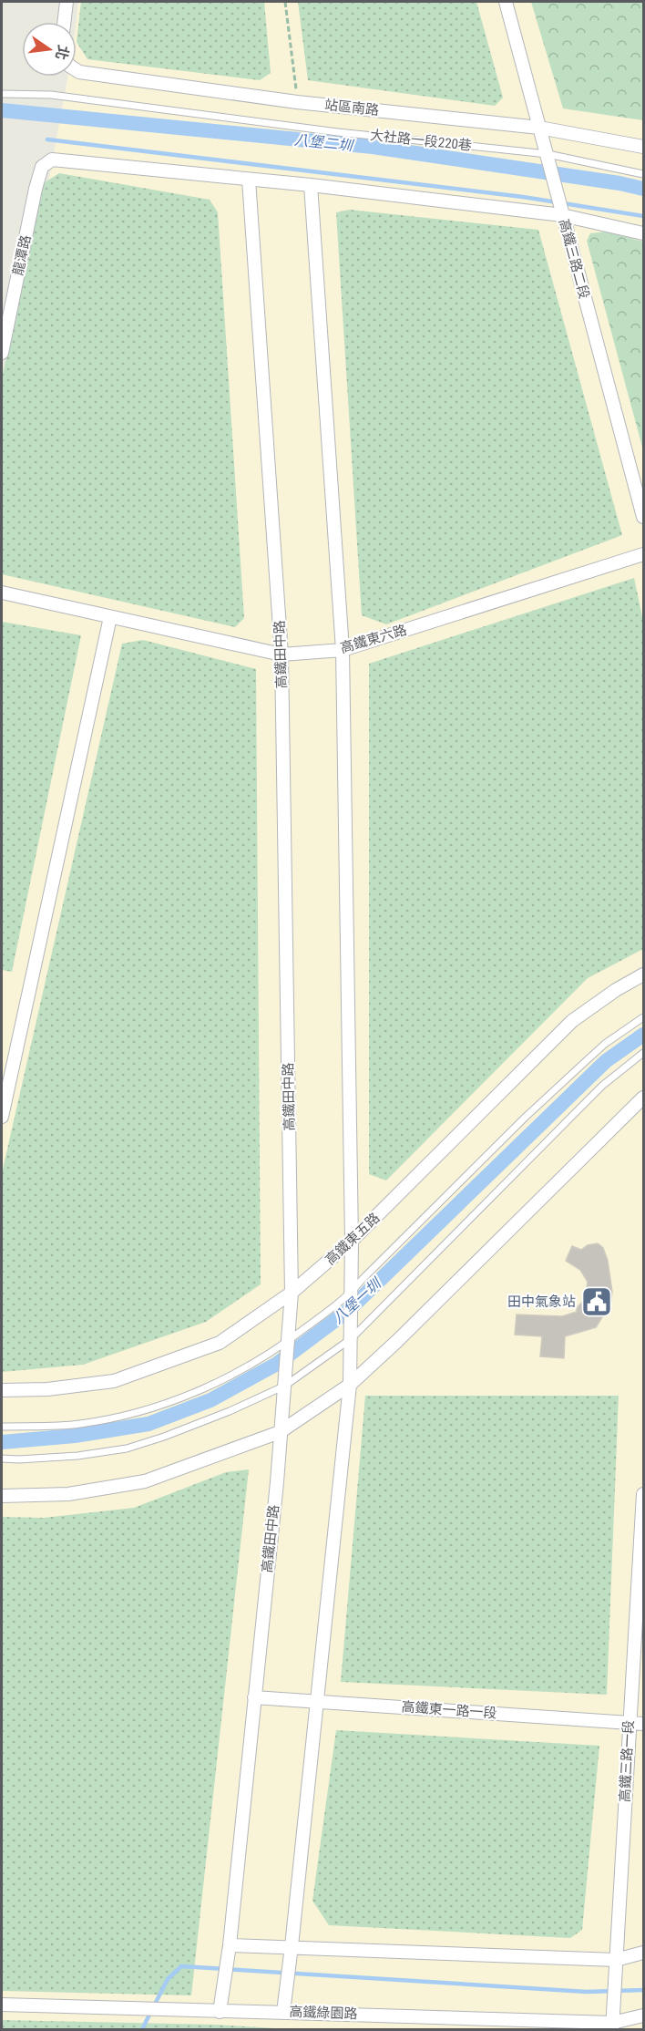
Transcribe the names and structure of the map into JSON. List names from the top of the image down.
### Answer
{
  "streets": {
    "street": [
      "站區南路",
      "龍潭路",
      "高鐵三路二段",
      "高鐵東六路",
      "高鐵田中路",
      "高鐵東五路",
      "高鐵東一路一段",
      "高鐵三路一段",
      "高鐵綠園路"
    ],
    "lane": ["大社路一段220巷"]
  },
  "crossings": [
    ["站區南路", "高鐵三路二段"],
    ["大社路一段220巷", "高鐵三路二段"],
    ["龍潭路", "高鐵三路二段"],
    ["龍潭路", "高鐵田中路"],
    ["高鐵東六路", "高鐵田中路"],
    ["高鐵田中路", "高鐵東五路"],
    ["高鐵田中路", "高鐵東一路一段"],
    ["高鐵田中路", "高鐵綠園路"],
    ["高鐵東一路一段", "高鐵三路一段"],
    ["高鐵三路一段", "高鐵綠園路"]
  ],
  "water": ["八堡二圳", "八堡一圳"],
  "places": {
    "public building": ["田中氣象站"]
  },
  "north": "right"
}
